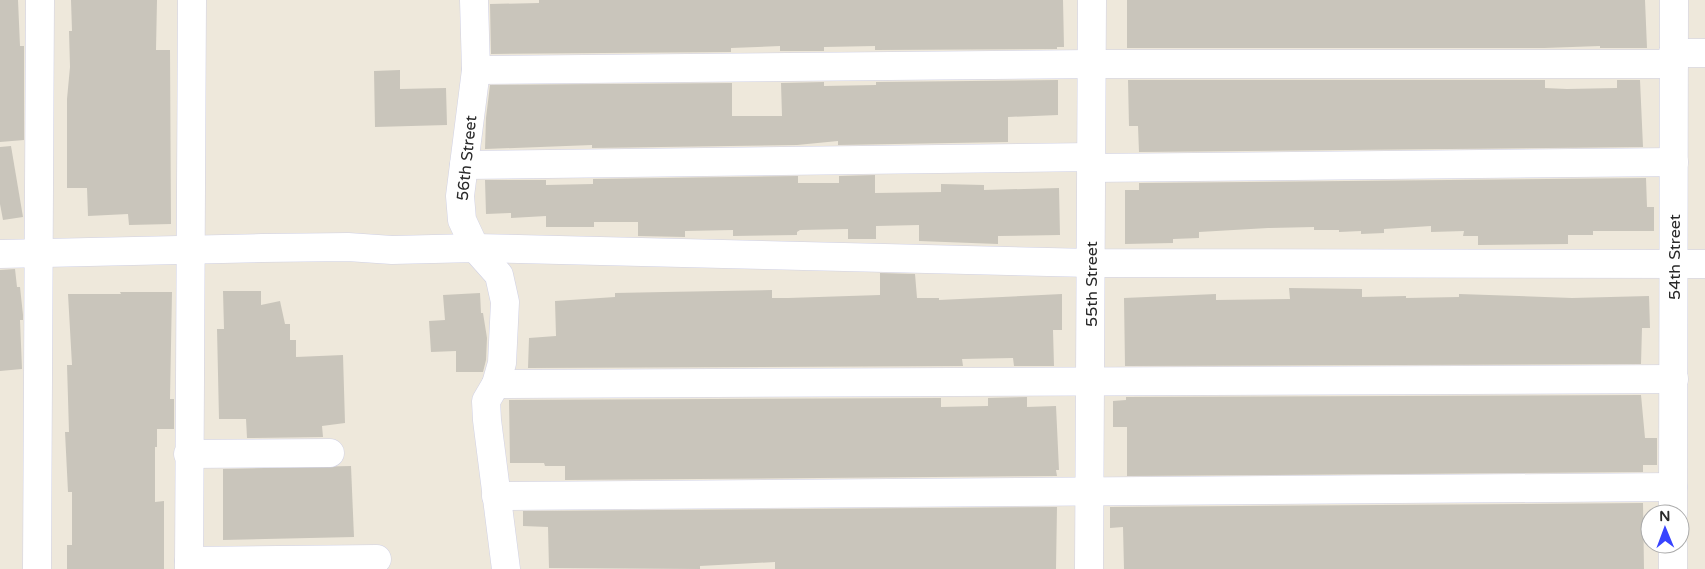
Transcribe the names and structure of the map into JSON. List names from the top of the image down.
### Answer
{
  "streets": {
    "street": ["56th Street", "54th Street", "55th Street"]
  },
  "north": "top"
}
